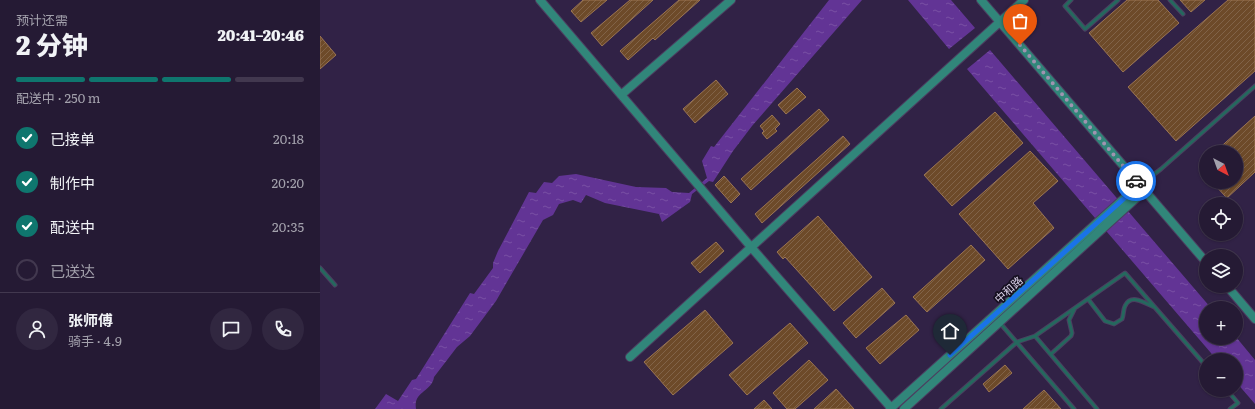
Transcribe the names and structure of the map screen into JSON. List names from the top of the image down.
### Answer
{
  "streets": {
    "street": ["中和路"]
  },
  "north": "bottom right",
  "page": {
    "heading": ["2 分钟", "预计还需", "20:41–20:46"],
    "panel": ["张师傅", "骑手 · 4.9"],
    "bar": "配送中 · 250 m",
    "list": [
      ["已接单", "20:18"],
      ["制作中", "20:20"],
      ["配送中", "20:35"],
      "已送达"
    ],
    "map_buttons": ["+", "−"]
  }
}
